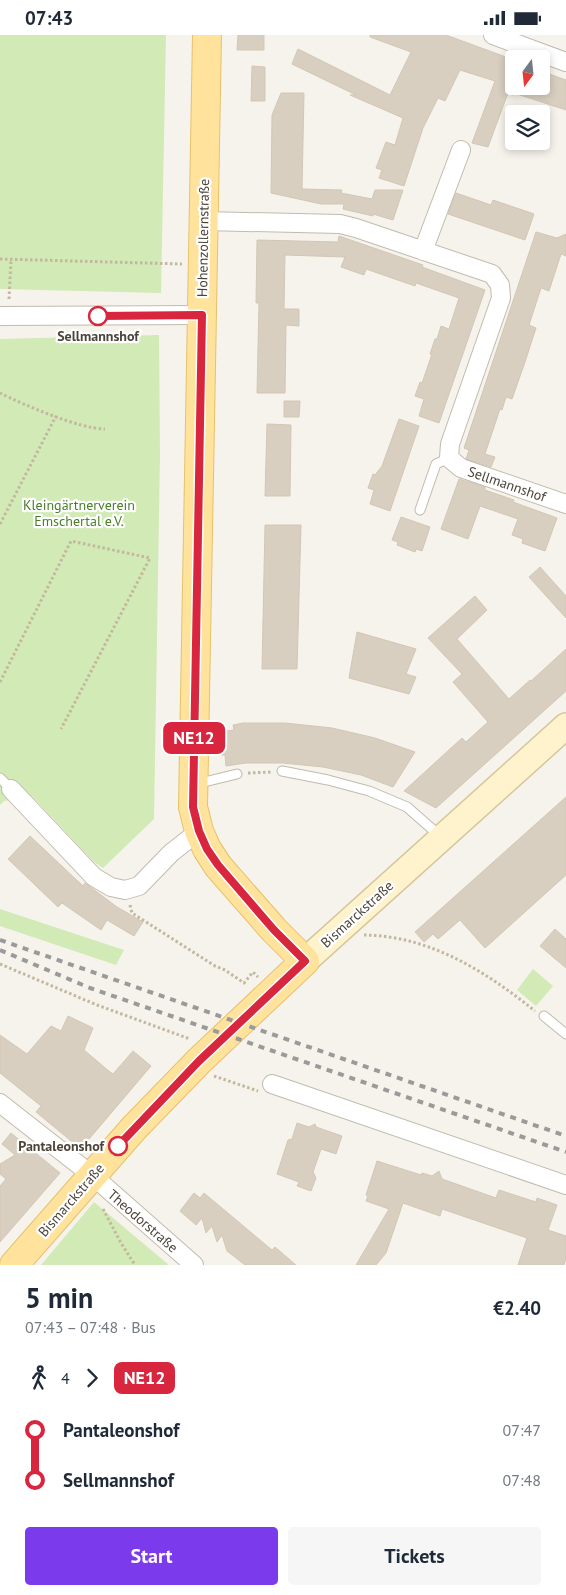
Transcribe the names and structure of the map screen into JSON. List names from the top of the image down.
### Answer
{
  "streets": {
    "main road": ["Hohenzollernstraße", "Bismarckstraße"],
    "street": ["Sellmannshof", "Theodorstraße"]
  },
  "crossings": [
    ["Hohenzollernstraße", "Bismarckstraße"],
    ["Bismarckstraße", "Theodorstraße"]
  ],
  "parks": ["Kleingärtnerverein Emschertal e.V."],
  "places": ["Sellmannshof", "Pantaleonshof"],
  "lines": ["bus line NE12"],
  "north": "bottom",
  "page": {
    "status": "07:43",
    "on_map": "NE12",
    "heading": ["5 min", "07:43 – 07:48 · Bus", "€2.40"],
    "legs": ["4", "NE12"],
    "list": [
      {
        "name": "Pantaleonshof",
        "value": "07:47"
      },
      {
        "name": "Sellmannshof",
        "value": "07:48"
      }
    ],
    "buttons": ["Start", "Tickets"]
  }
}
